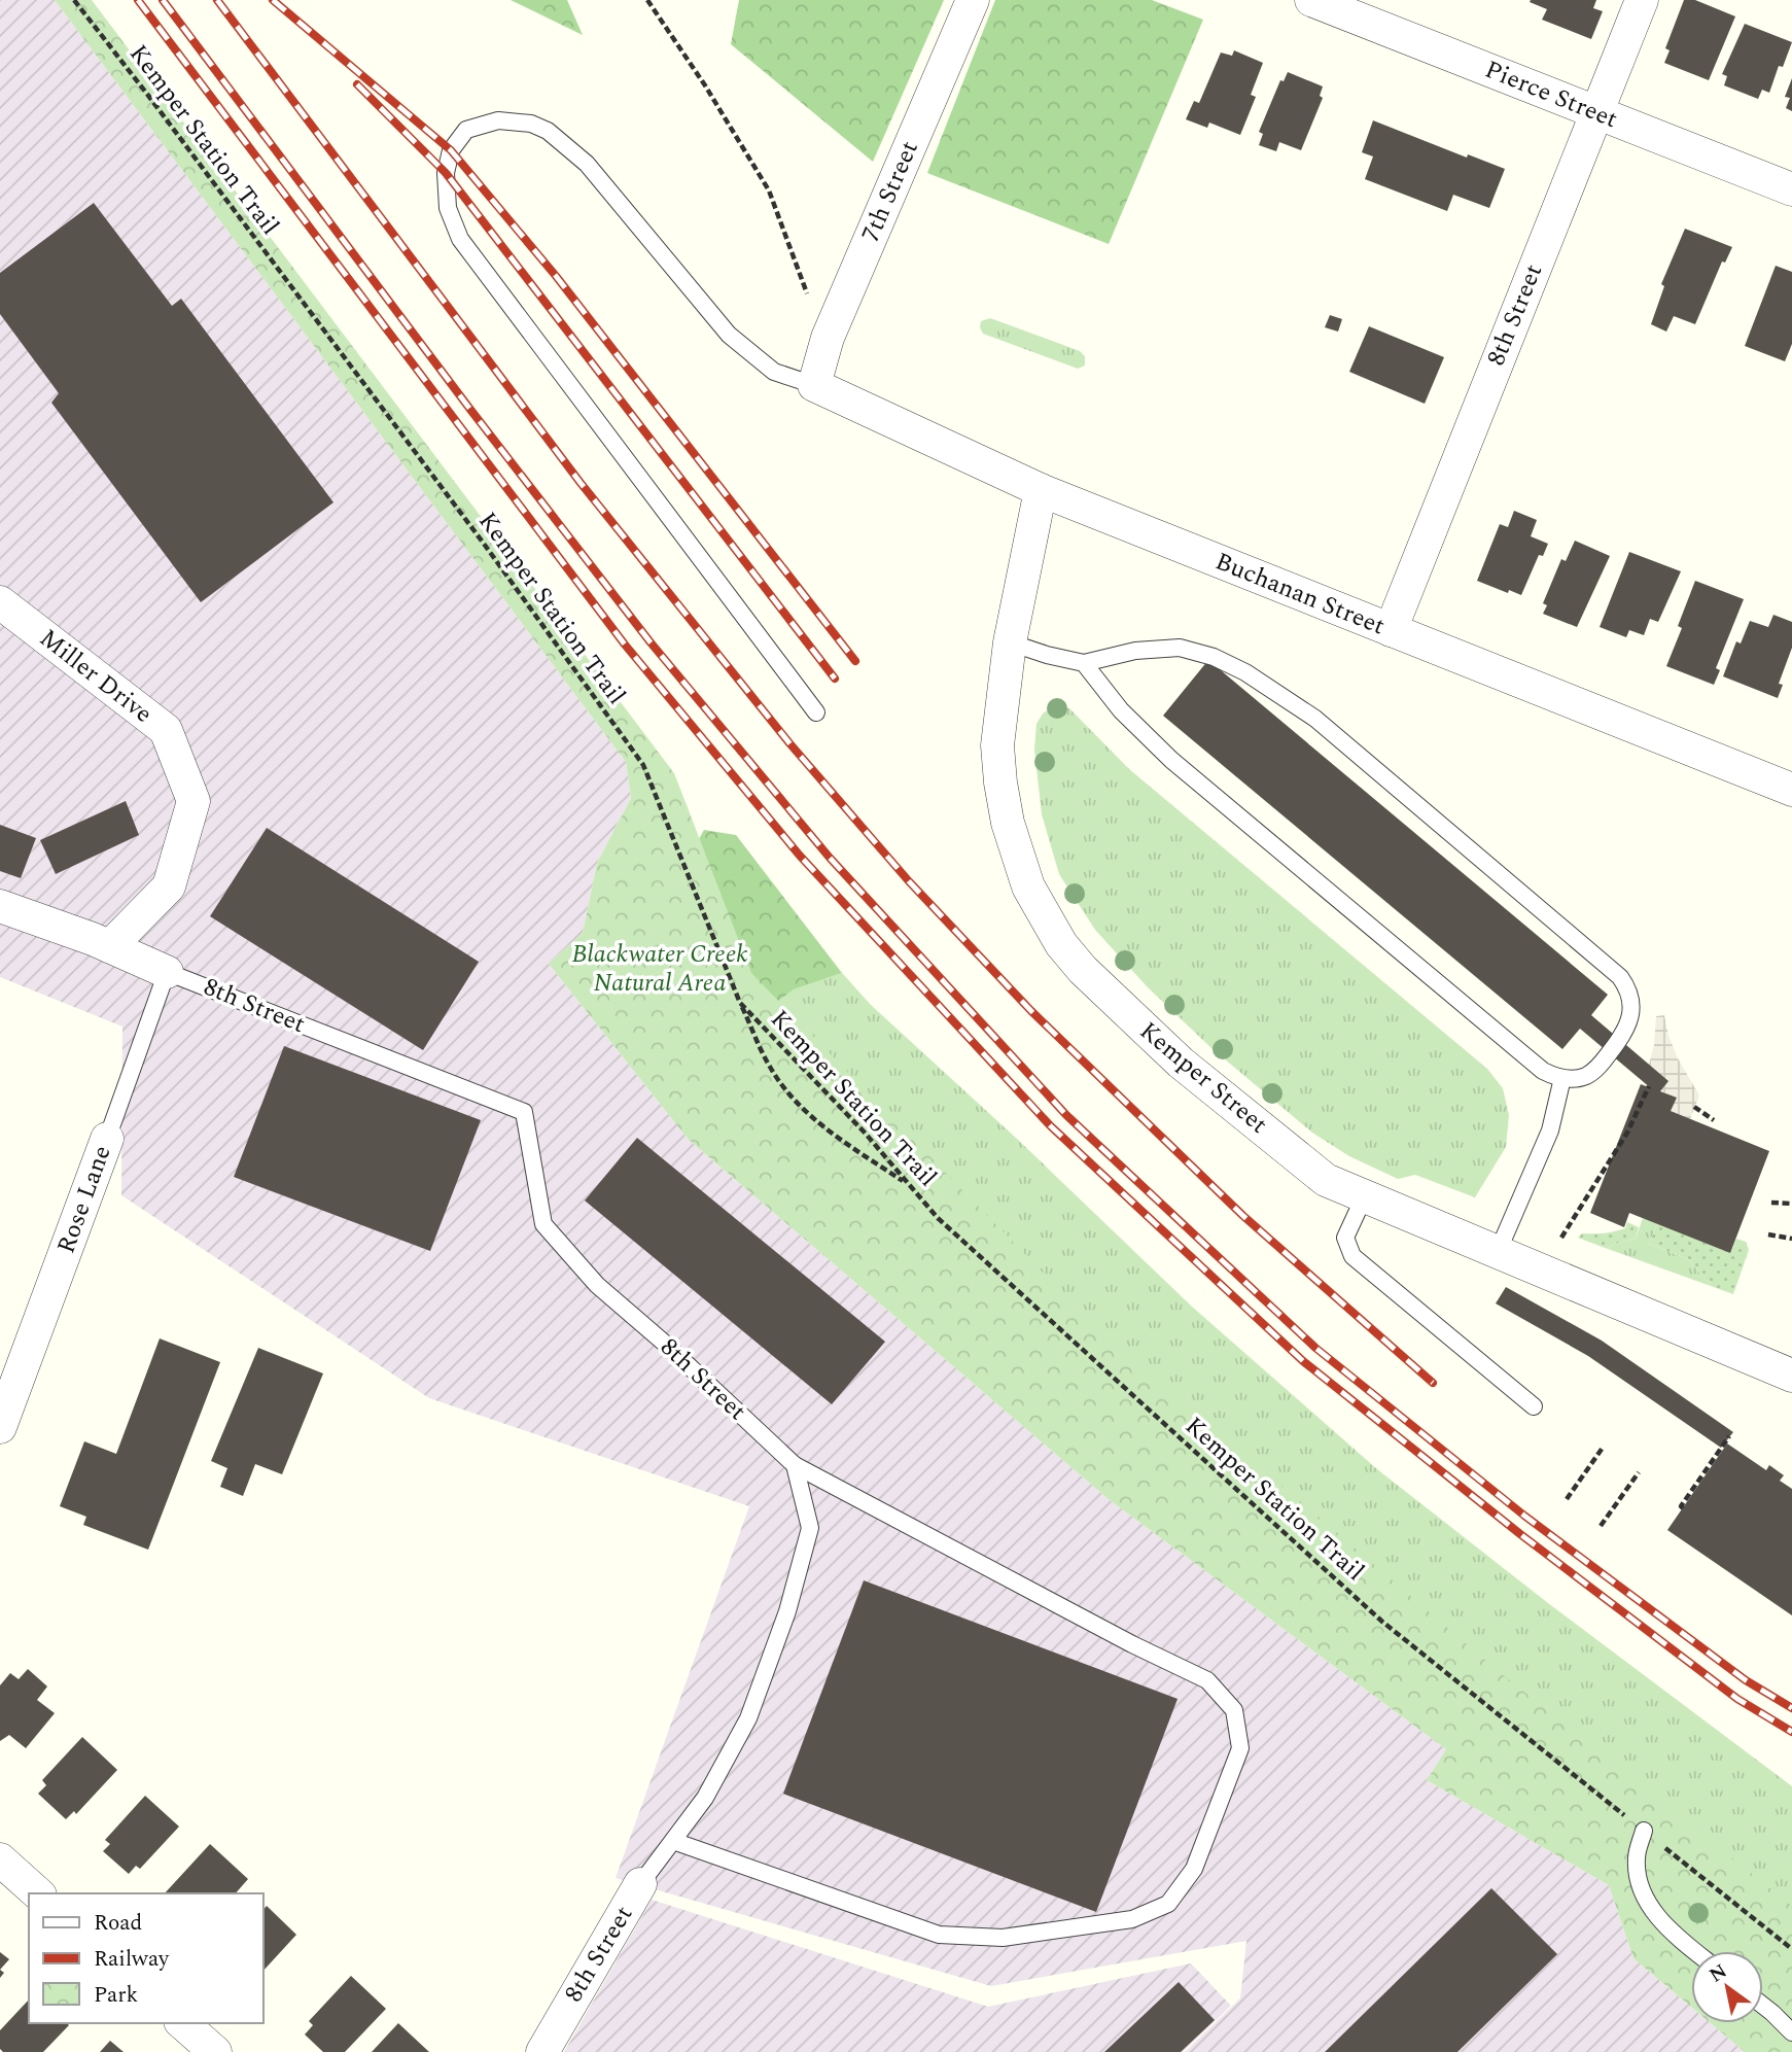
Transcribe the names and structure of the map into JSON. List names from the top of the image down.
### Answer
{
  "streets": {
    "street": [
      "Pierce Street",
      "7th Street",
      "8th Street",
      "Buchanan Street",
      "Miller Drive",
      "Kemper Street",
      "Rose Lane"
    ],
    "path": ["Kemper Station Trail"]
  },
  "crossings": [
    ["Pierce Street", "8th Street"],
    ["7th Street", "Buchanan Street"],
    ["8th Street", "Buchanan Street"],
    ["8th Street", "Miller Drive"],
    ["8th Street", "Rose Lane"],
    ["Buchanan Street", "Kemper Street"]
  ],
  "parks": ["Blackwater Creek Natural Area"],
  "legend": ["Road", "Railway", "Park"],
  "north": "top left"
}
